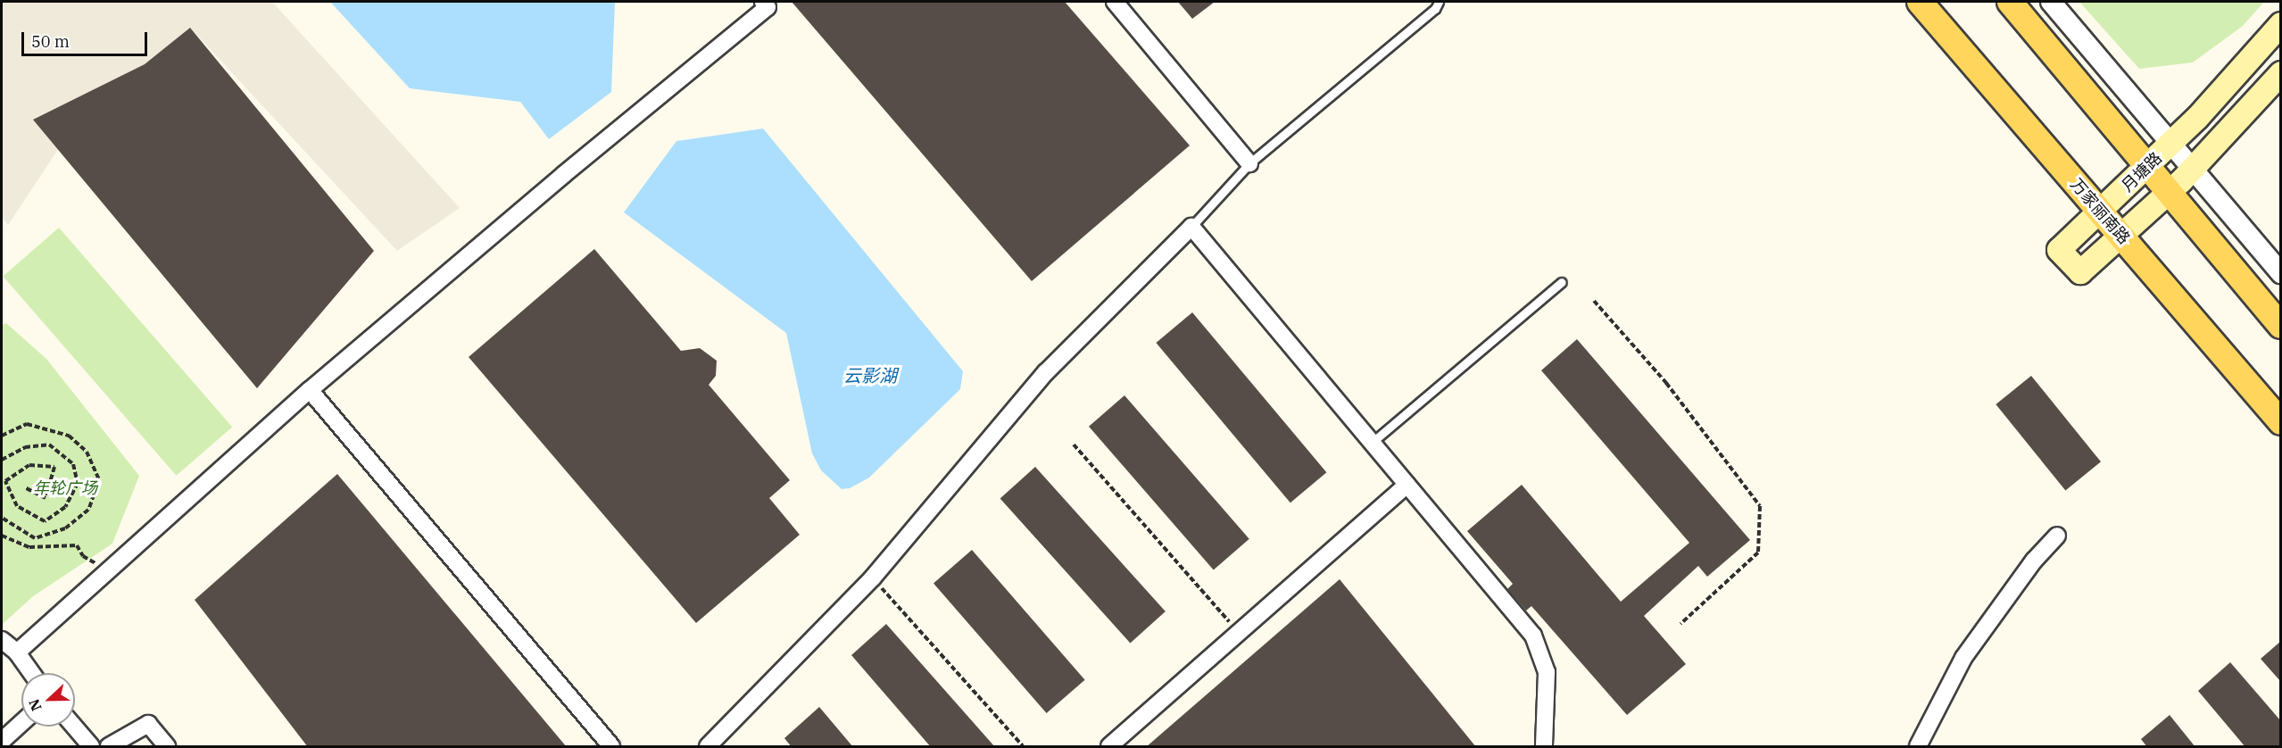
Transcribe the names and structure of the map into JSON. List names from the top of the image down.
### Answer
{
  "streets": {
    "main road": ["月塘路", "万家丽南路"]
  },
  "crossings": [
    ["月塘路", "万家丽南路"]
  ],
  "water": ["云影湖"],
  "parks": ["年轮广场"],
  "scale_bar": "50 m",
  "north": "left"
}
